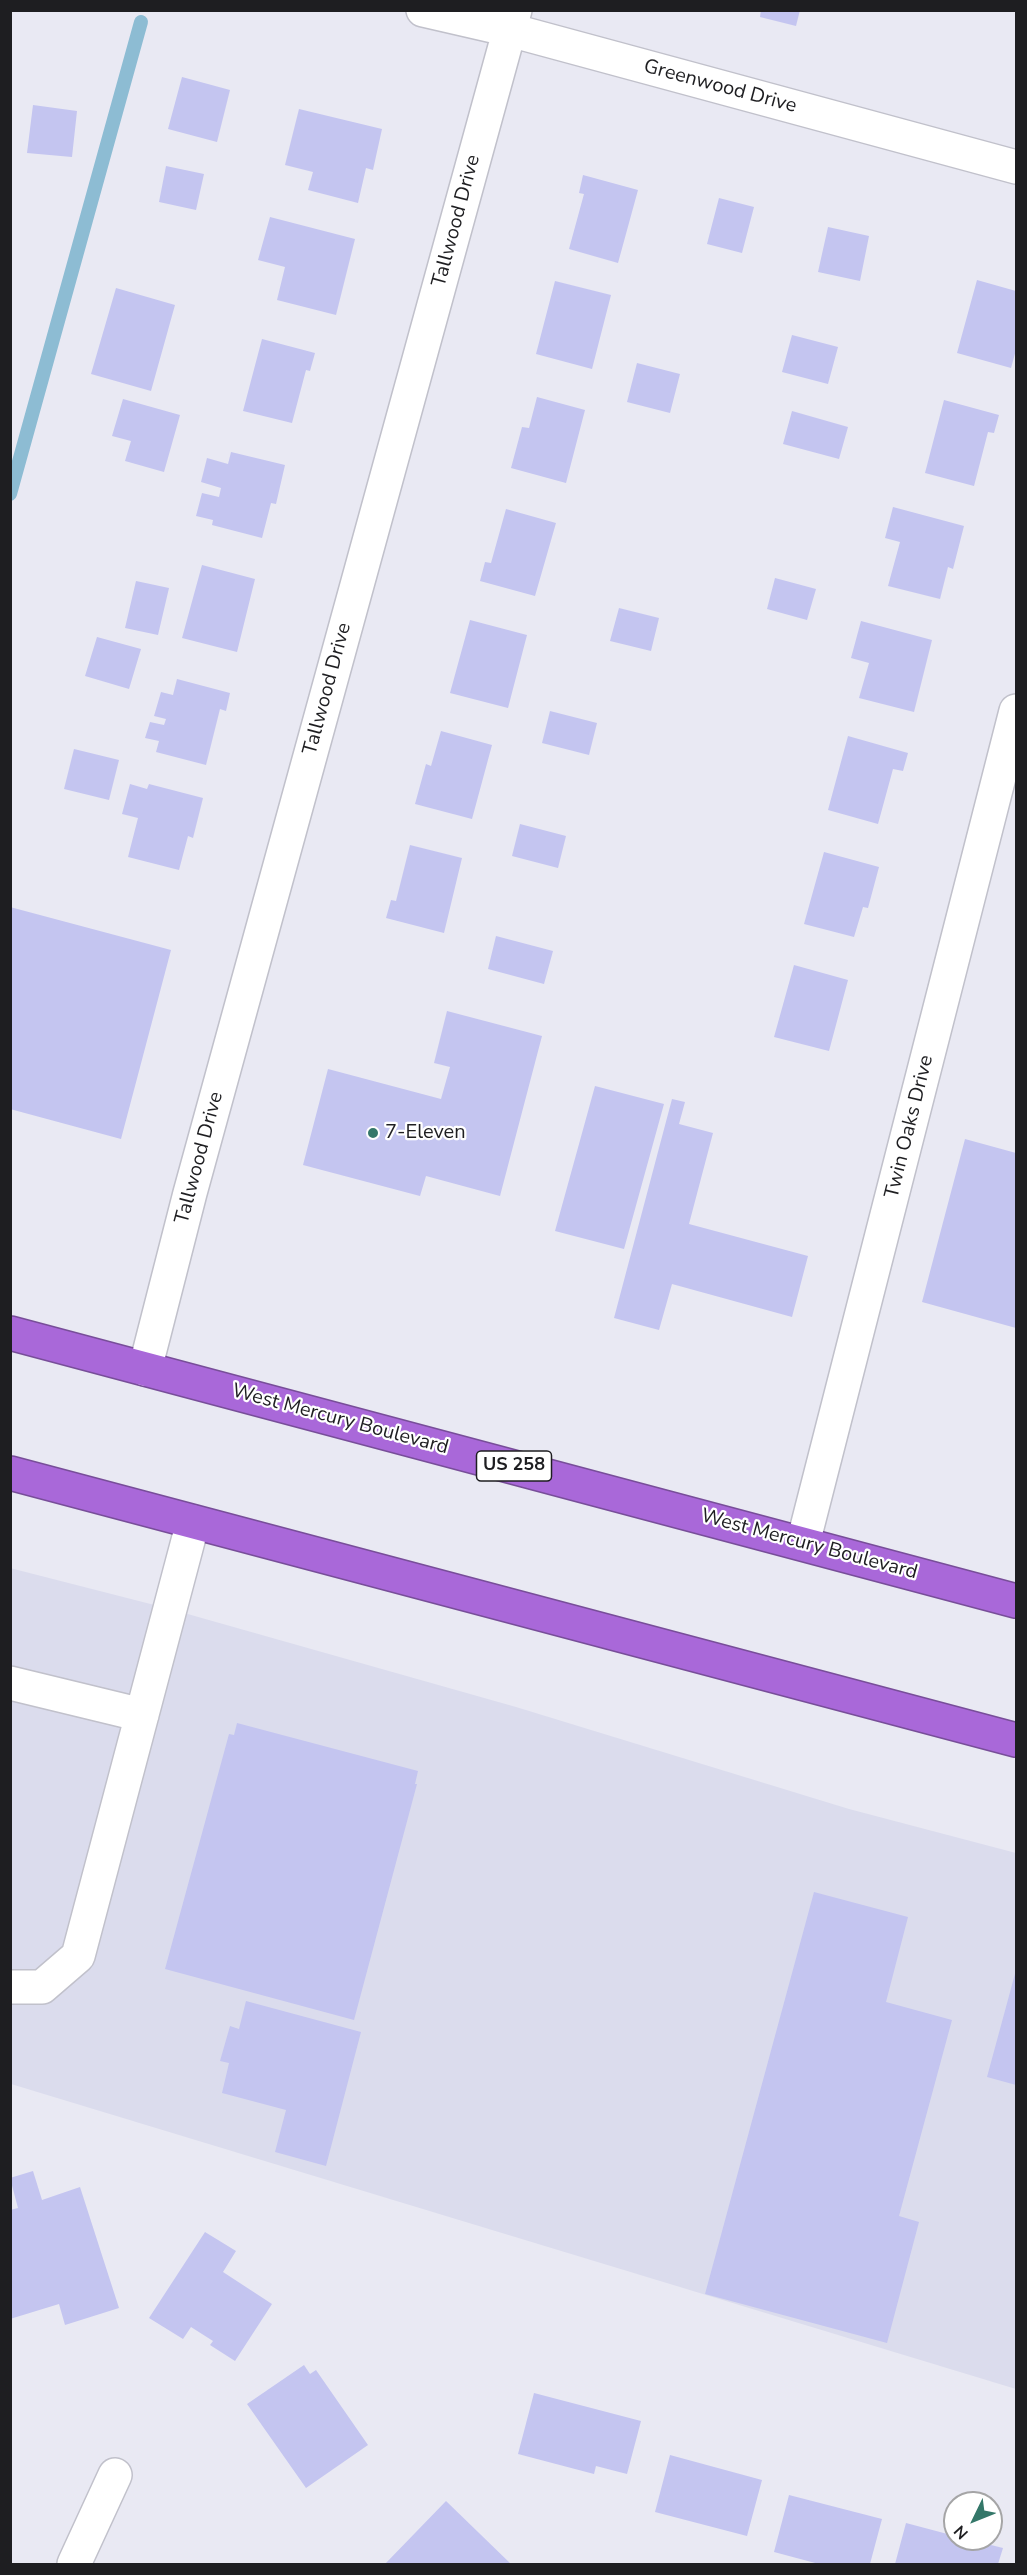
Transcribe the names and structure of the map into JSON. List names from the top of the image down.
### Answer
{
  "streets": {
    "highway": ["West Mercury Boulevard", "US 258"],
    "street": ["Greenwood Drive", "Tallwood Drive", "Twin Oaks Drive"]
  },
  "crossings": [
    ["Greenwood Drive", "Tallwood Drive"],
    ["Tallwood Drive", "West Mercury Boulevard"],
    ["Twin Oaks Drive", "West Mercury Boulevard"]
  ],
  "places": ["7-Eleven"],
  "north": "bottom left"
}
